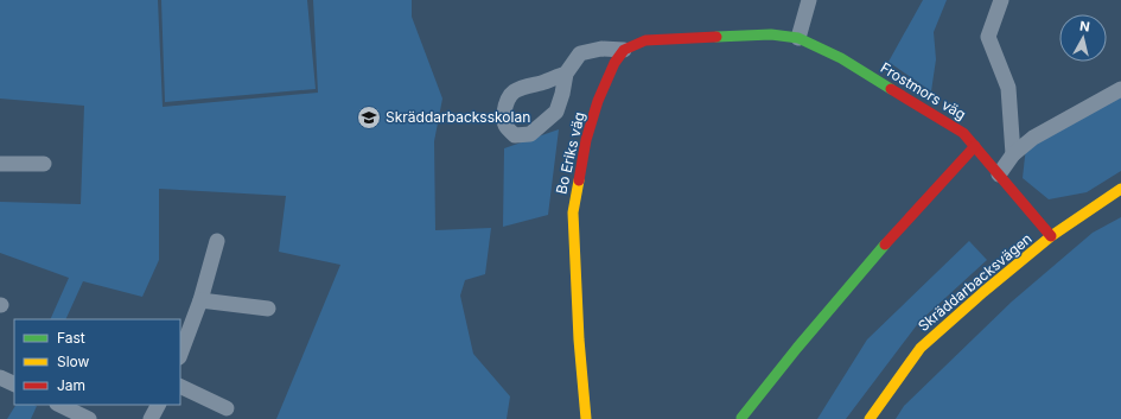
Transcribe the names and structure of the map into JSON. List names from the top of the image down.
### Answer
{
  "streets": {
    "street": ["Frostmors väg", "Bo Eriks väg", "Skräddarbacksvägen"]
  },
  "crossings": [
    ["Frostmors väg", "Skräddarbacksvägen"]
  ],
  "places": {
    "school or university": ["Skräddarbacksskolan"]
  },
  "legend": ["Fast", "Slow", "Jam"],
  "north": "top"
}
